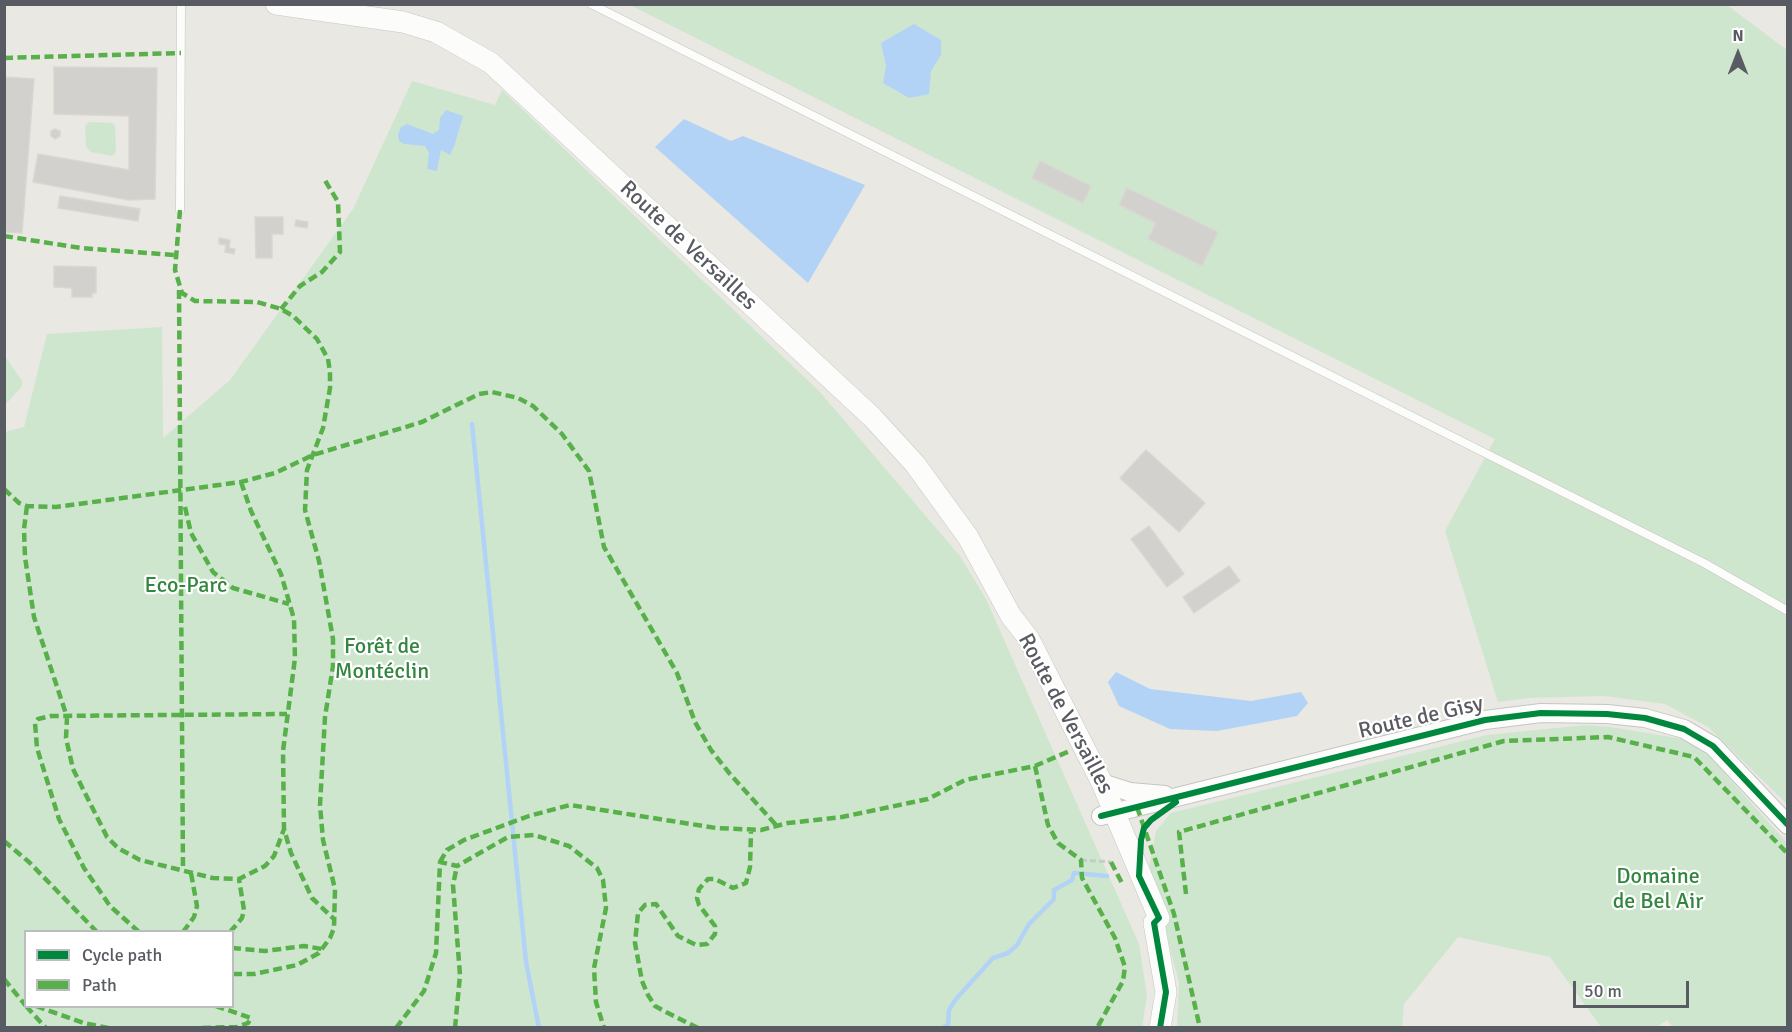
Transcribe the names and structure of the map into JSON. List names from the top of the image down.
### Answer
{
  "streets": {
    "main road": ["Route de Versailles"],
    "street": ["Route de Gisy"]
  },
  "crossings": [
    ["Route de Versailles", "Route de Gisy"]
  ],
  "parks": ["Eco-Parc", "Forêt de Montéclin", "Domaine de Bel Air"],
  "legend": ["Cycle path", "Path"],
  "scale_bar": "50 m",
  "north": "top"
}
